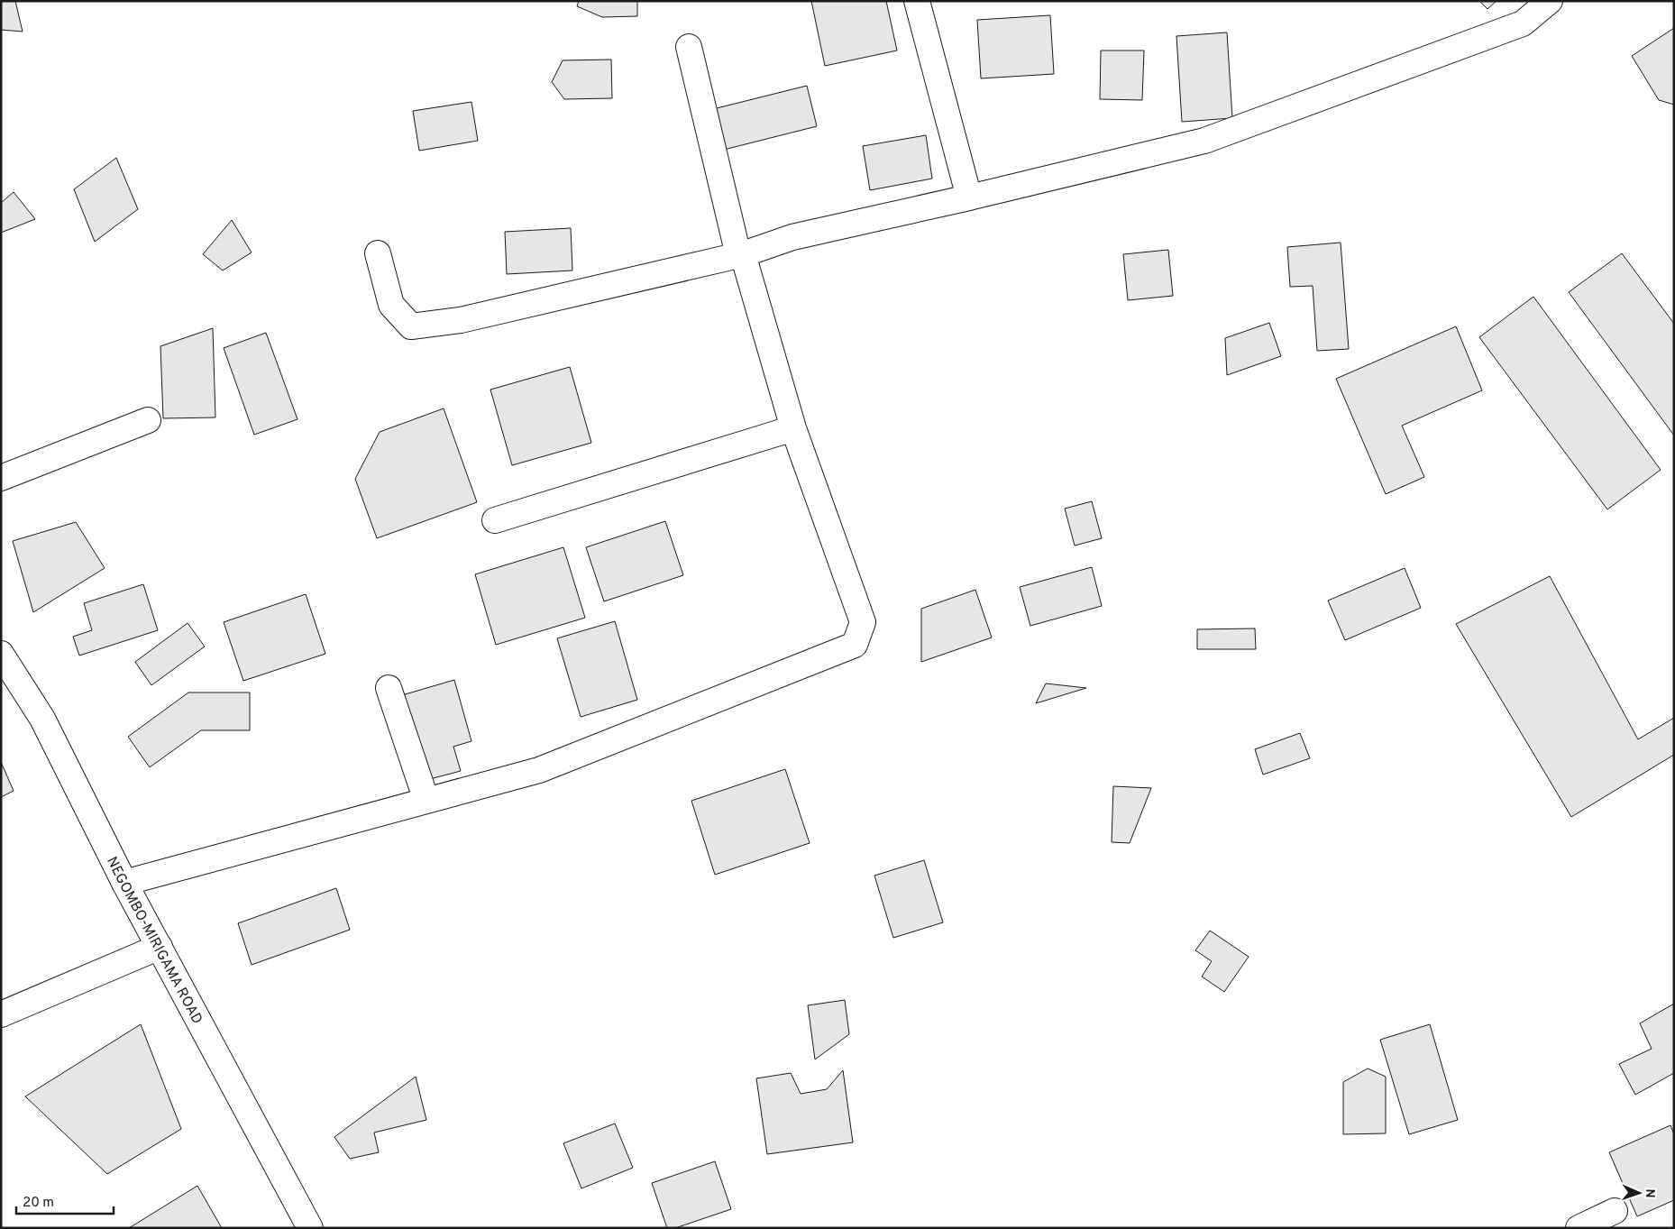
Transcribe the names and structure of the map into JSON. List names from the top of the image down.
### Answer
{
  "streets": {
    "street": ["NEGOMBO-MIRIGAMA ROAD"]
  },
  "scale_bar": "20 m",
  "north": "right"
}
